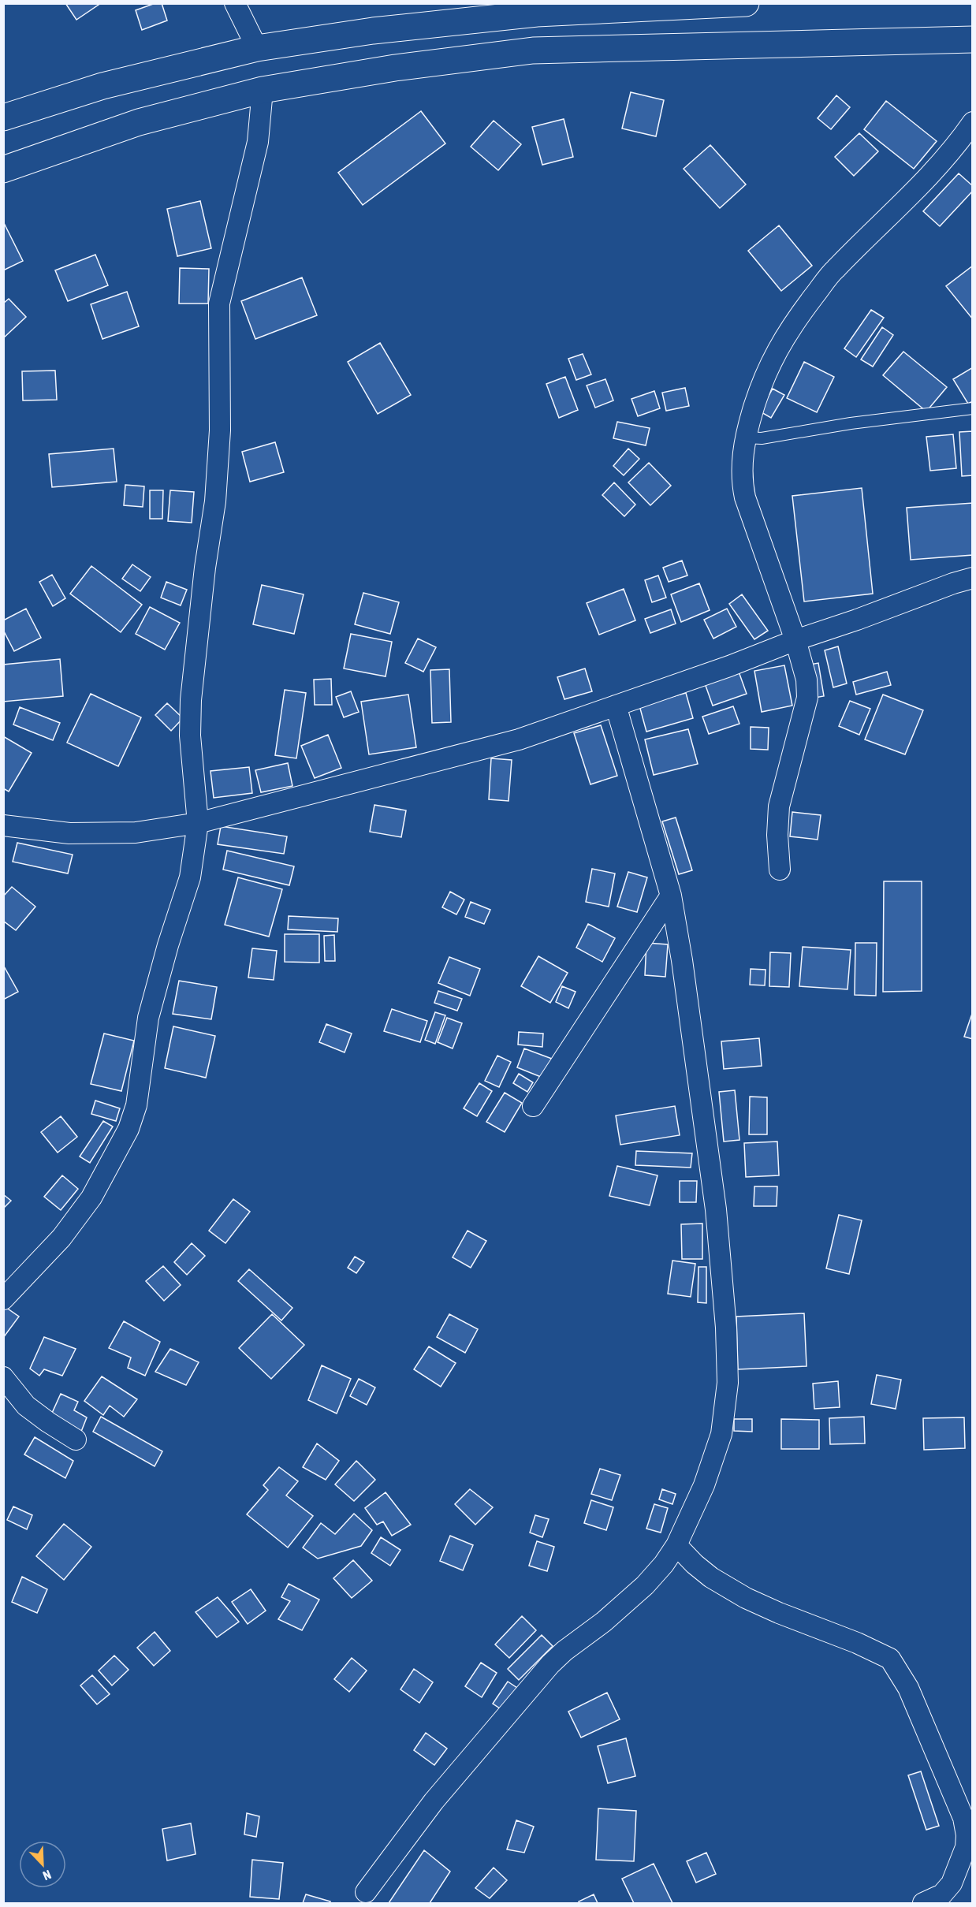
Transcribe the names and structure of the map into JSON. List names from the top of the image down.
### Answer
{
  "north": "bottom right"
}
